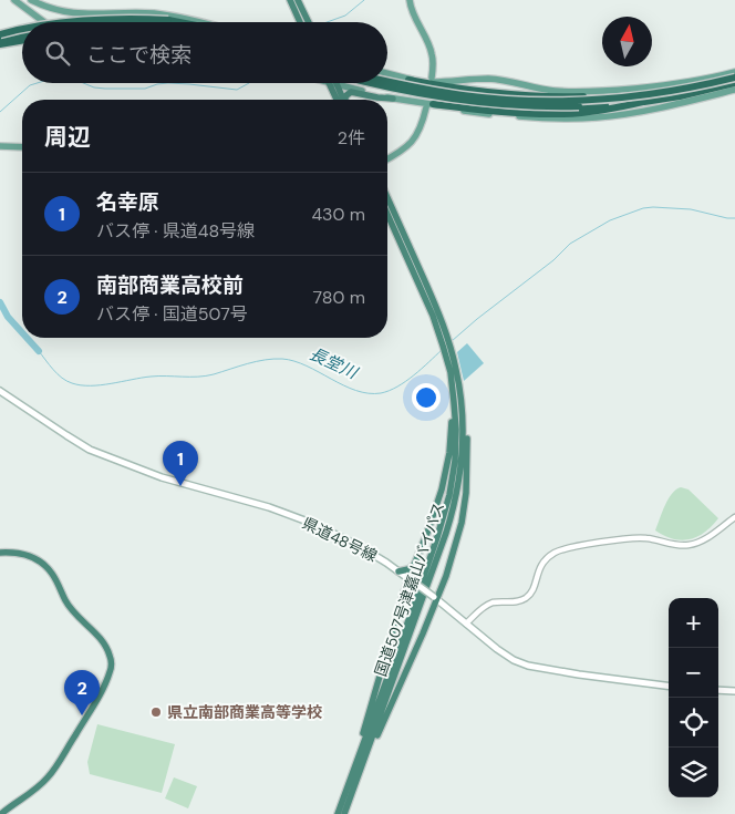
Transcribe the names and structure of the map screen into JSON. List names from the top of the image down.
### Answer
{
  "streets": {
    "highway": ["国道507号津嘉山バイパス"],
    "main road": ["県道48号線"]
  },
  "water": ["長堂川"],
  "places": ["県立南部商業高等学校"],
  "north": "top",
  "page": {
    "search": "ここで検索",
    "heading": ["周辺", "2件"],
    "list": [
      {
        "mark": "1",
        "name": "名幸原",
        "note": "バス停 · 県道48号線",
        "value": "430 m"
      },
      {
        "mark": "2",
        "name": "南部商業高校前",
        "note": "バス停 · 国道507号",
        "value": "780 m"
      }
    ],
    "pins": ["1", "2"],
    "map_buttons": ["+", "−"]
  }
}
